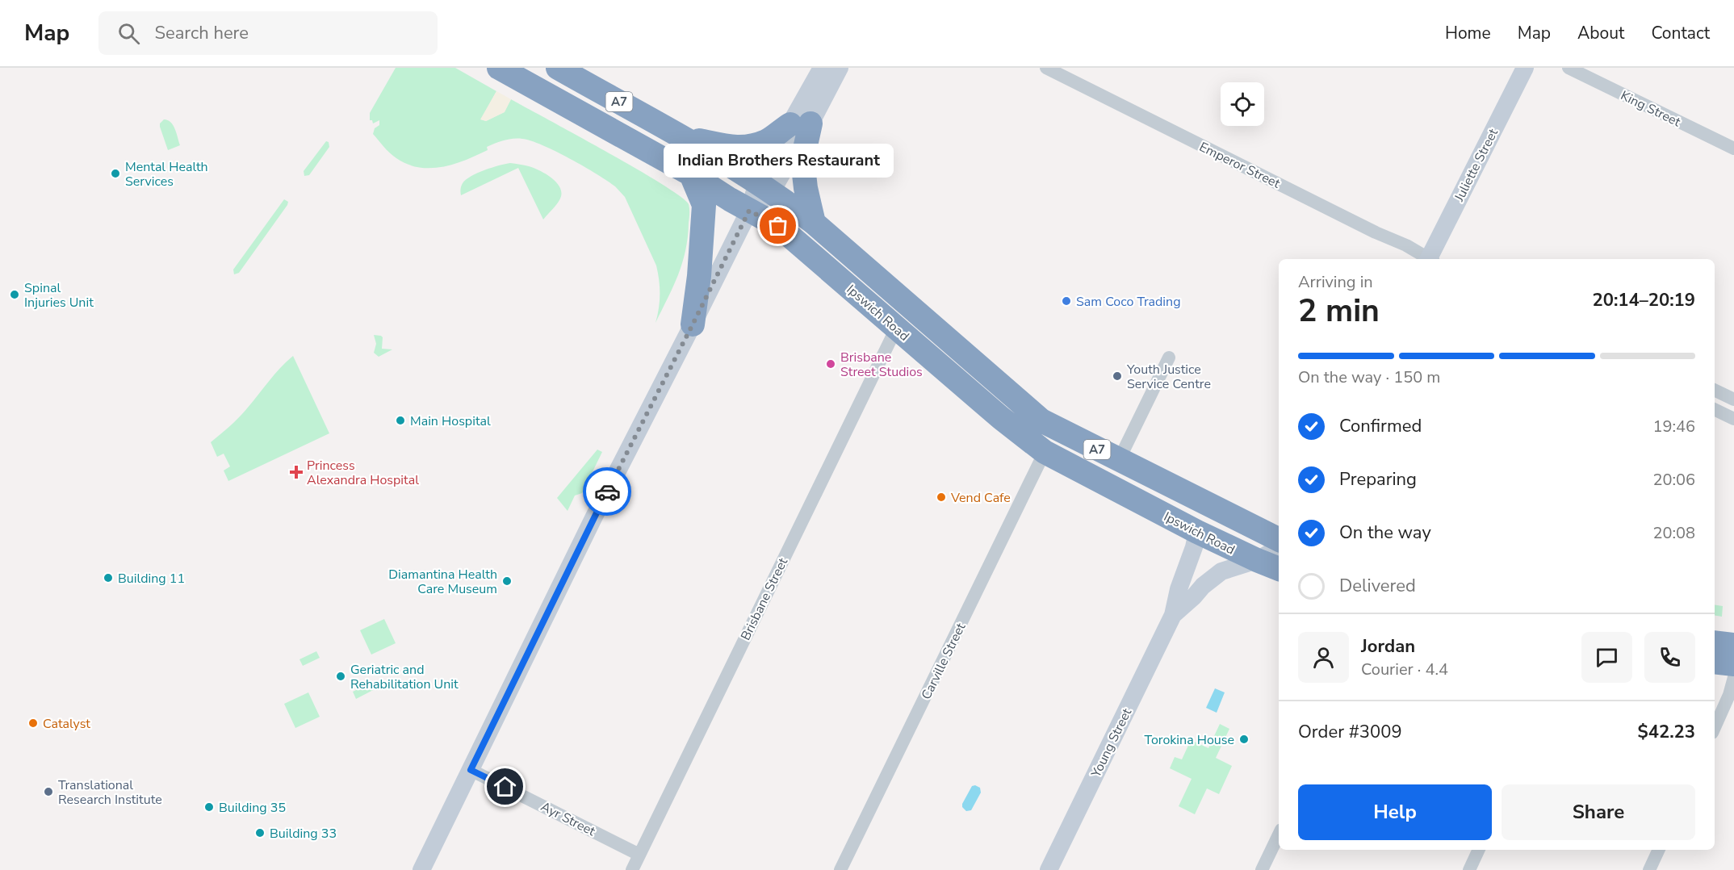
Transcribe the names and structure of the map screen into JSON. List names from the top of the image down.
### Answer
{
  "streets": {
    "highway": ["A7", "Ipswich Road"],
    "main road": ["Juliette Street", "Young Street"],
    "street": [
      "King Street",
      "Emperor Street",
      "Brisbane Street",
      "Carville Street",
      "Ayr Street"
    ]
  },
  "crossings": [
    ["Ipswich Road", "Brisbane Street"],
    ["Ipswich Road", "Carville Street"],
    ["Ipswich Road", "Young Street"],
    ["Brisbane Street", "Ayr Street"]
  ],
  "places": {
    "other": [
      "Mental Health Services",
      "Indian Brothers Restaurant",
      "Spinal Injuries Unit",
      "Sam Coco Trading",
      "Brisbane Street Studios",
      "Youth Justice Service Centre",
      "Main Hospital",
      "Vend Cafe",
      "Building 11",
      "Diamantina Health Care Museum",
      "Geriatric and Rehabilitation Unit",
      "Catalyst",
      "Torokina House",
      "Translational Research Institute",
      "Building 35",
      "Building 33"
    ],
    "health": ["Princess Alexandra Hospital"]
  },
  "page": {
    "header": "Map",
    "search": "Search here",
    "nav": [
      "Home",
      "Map",
      "About",
      "Contact"
    ],
    "bubble": "Indian Brothers Restaurant",
    "heading": ["2 min", "Arriving in", "20:14–20:19"],
    "panel": [
      "Jordan",
      "Courier · 4.4",
      "Order #3009",
      "$42.23"
    ],
    "bar": "On the way · 150 m",
    "list": [
      ["Confirmed", "19:46"],
      ["Preparing", "20:06"],
      ["On the way", "20:08"],
      "Delivered"
    ],
    "buttons": ["Help", "Share"]
  }
}
